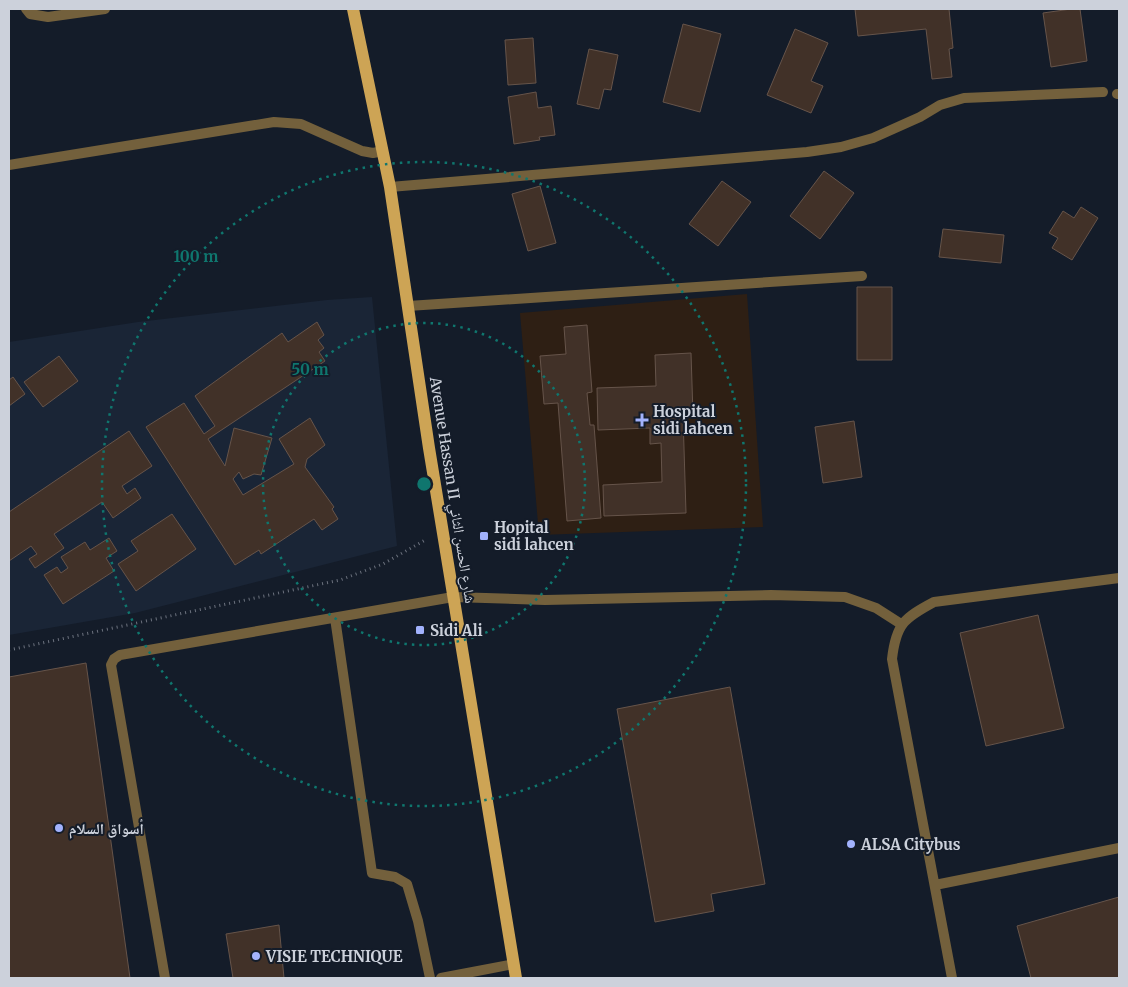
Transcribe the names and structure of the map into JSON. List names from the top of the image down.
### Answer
{
  "streets": {
    "main road": ["Avenue Hassan II شارع الحسن الثاني"]
  },
  "places": {
    "health": ["Hospital sidi lahcen"],
    "transit": ["Hopital sidi lahcen", "Sidi Ali"],
    "other": ["أسواق السلام", "ALSA Citybus", "VISIE TECHNIQUE"]
  },
  "rings": ["100 m", "50 m"]
}
